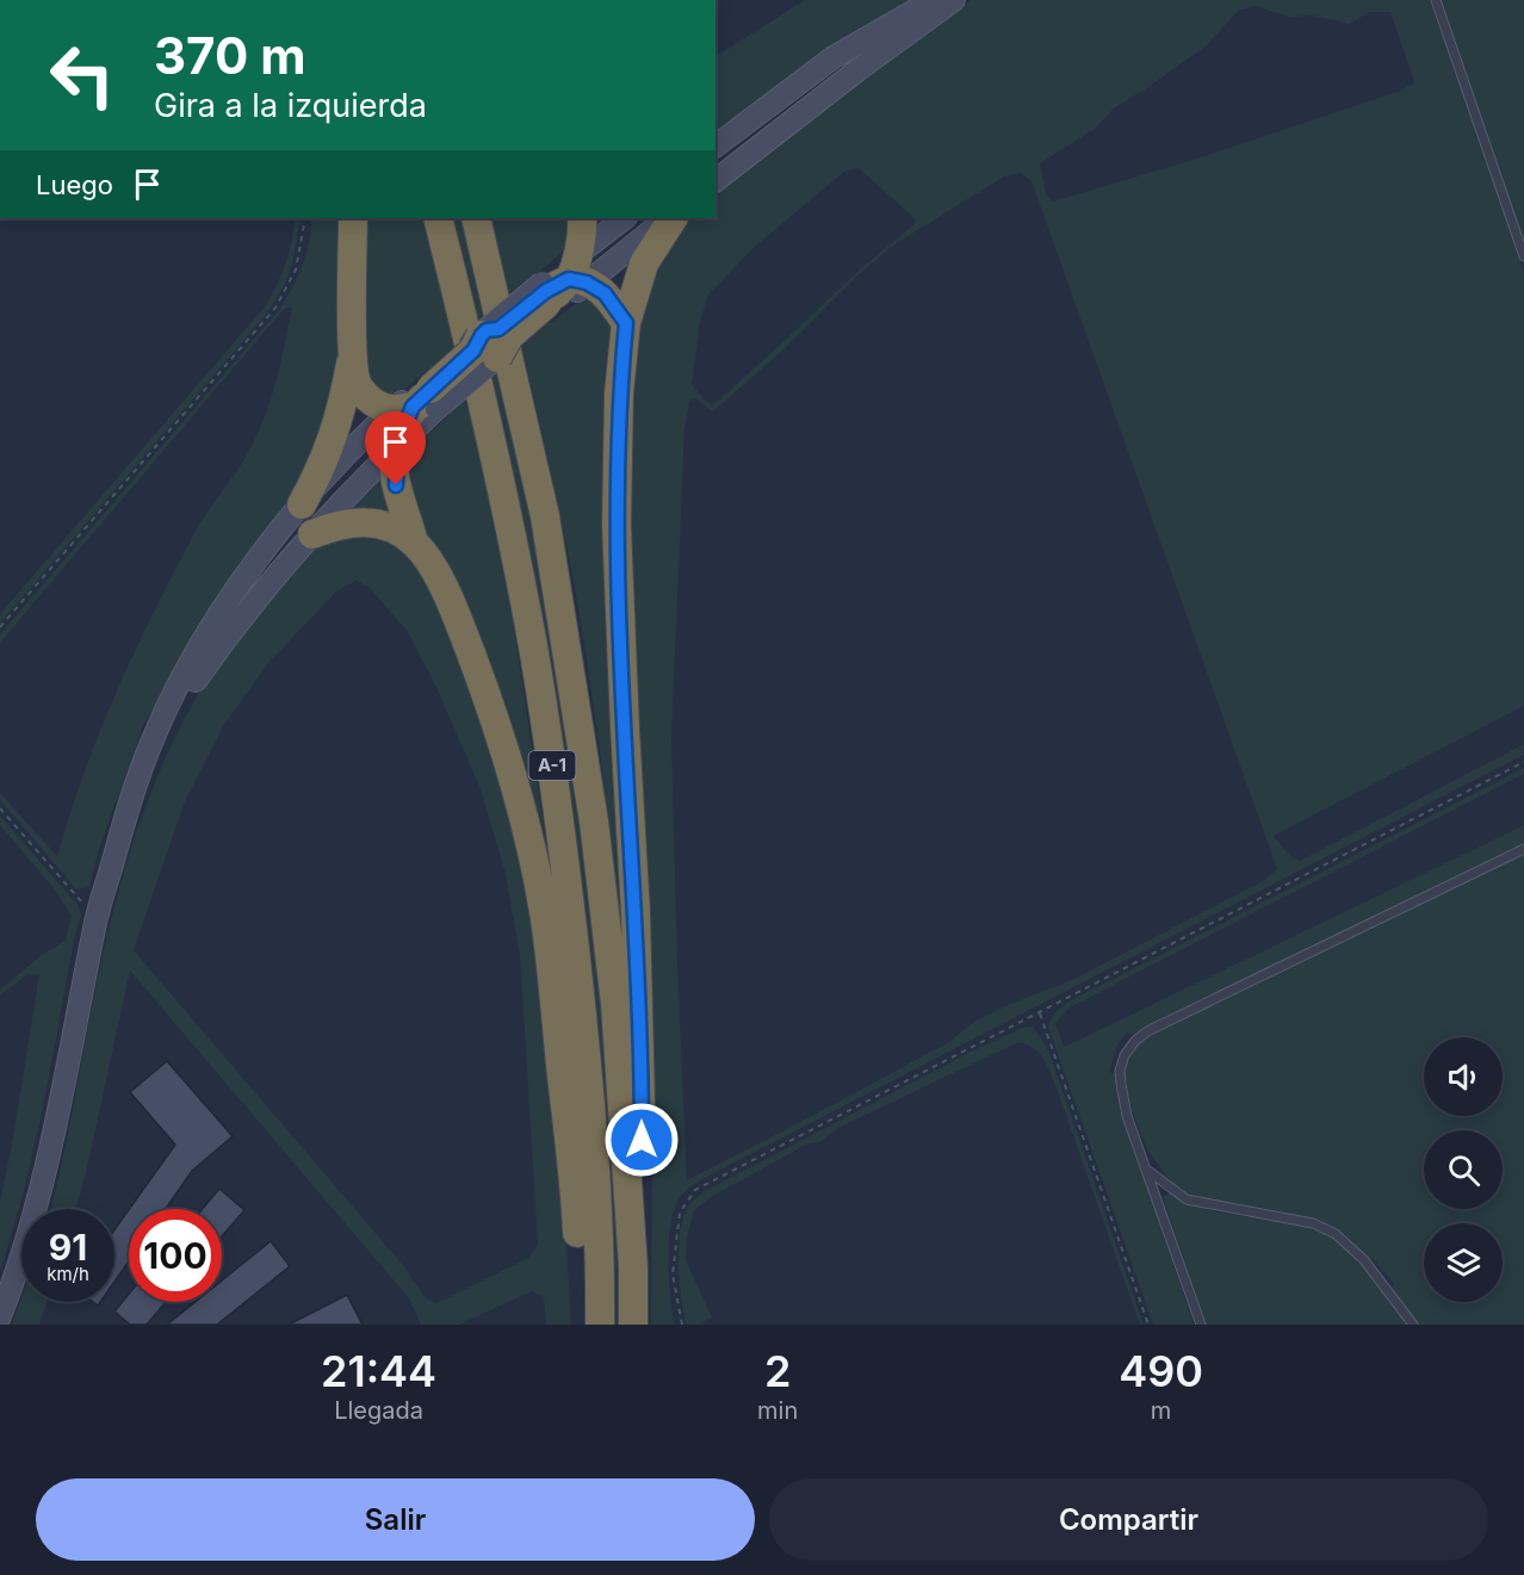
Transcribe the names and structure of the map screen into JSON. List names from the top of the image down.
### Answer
{
  "streets": {
    "highway": ["A-1"]
  },
  "page": {
    "turn": ["370 m", "Gira a la izquierda"],
    "then": "Luego",
    "speed": "91 km/h",
    "limit": "100",
    "eta": [
      "21:44",
      "Llegada",
      "2",
      "min",
      "490",
      "m"
    ],
    "buttons": ["Salir", "Compartir"]
  }
}
